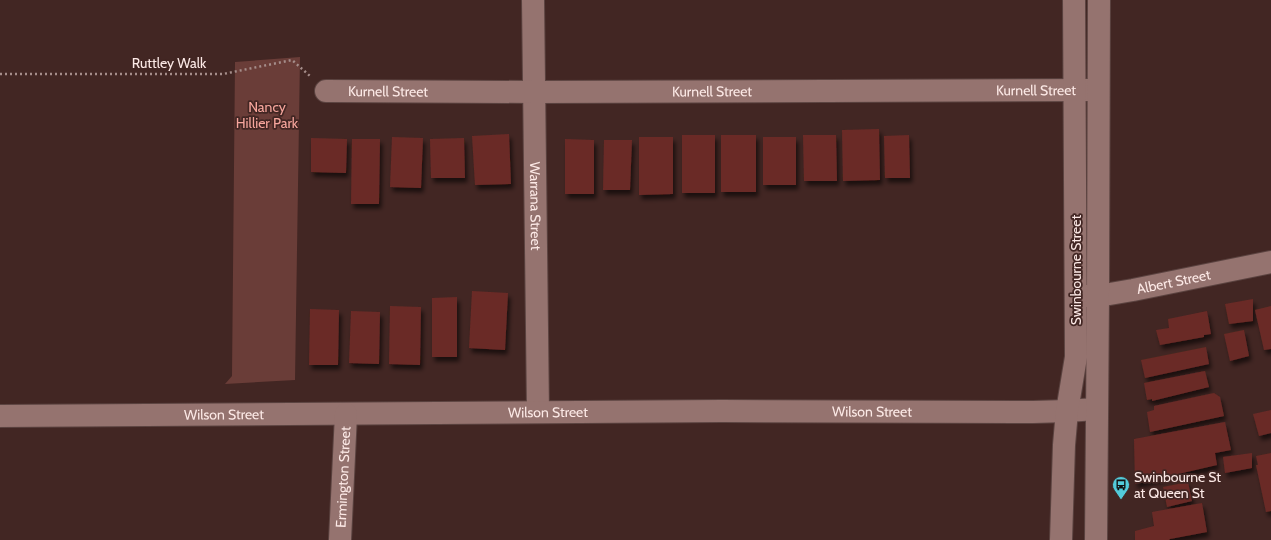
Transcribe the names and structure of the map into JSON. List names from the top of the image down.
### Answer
{
  "streets": {
    "street": [
      "Kurnell Street",
      "Warrana Street",
      "Swinbourne Street",
      "Albert Street",
      "Wilson Street",
      "Ermington Street"
    ],
    "path": ["Ruttley Walk"]
  },
  "crossings": [
    ["Ruttley Walk", "Kurnell Street"],
    ["Kurnell Street", "Warrana Street"],
    ["Kurnell Street", "Swinbourne Street"],
    ["Warrana Street", "Wilson Street"],
    ["Swinbourne Street", "Albert Street"],
    ["Swinbourne Street", "Wilson Street"],
    ["Wilson Street", "Ermington Street"]
  ],
  "parks": ["Nancy Hillier Park"],
  "places": {
    "bus stop": ["Swinbourne St at Queen St"]
  }
}
